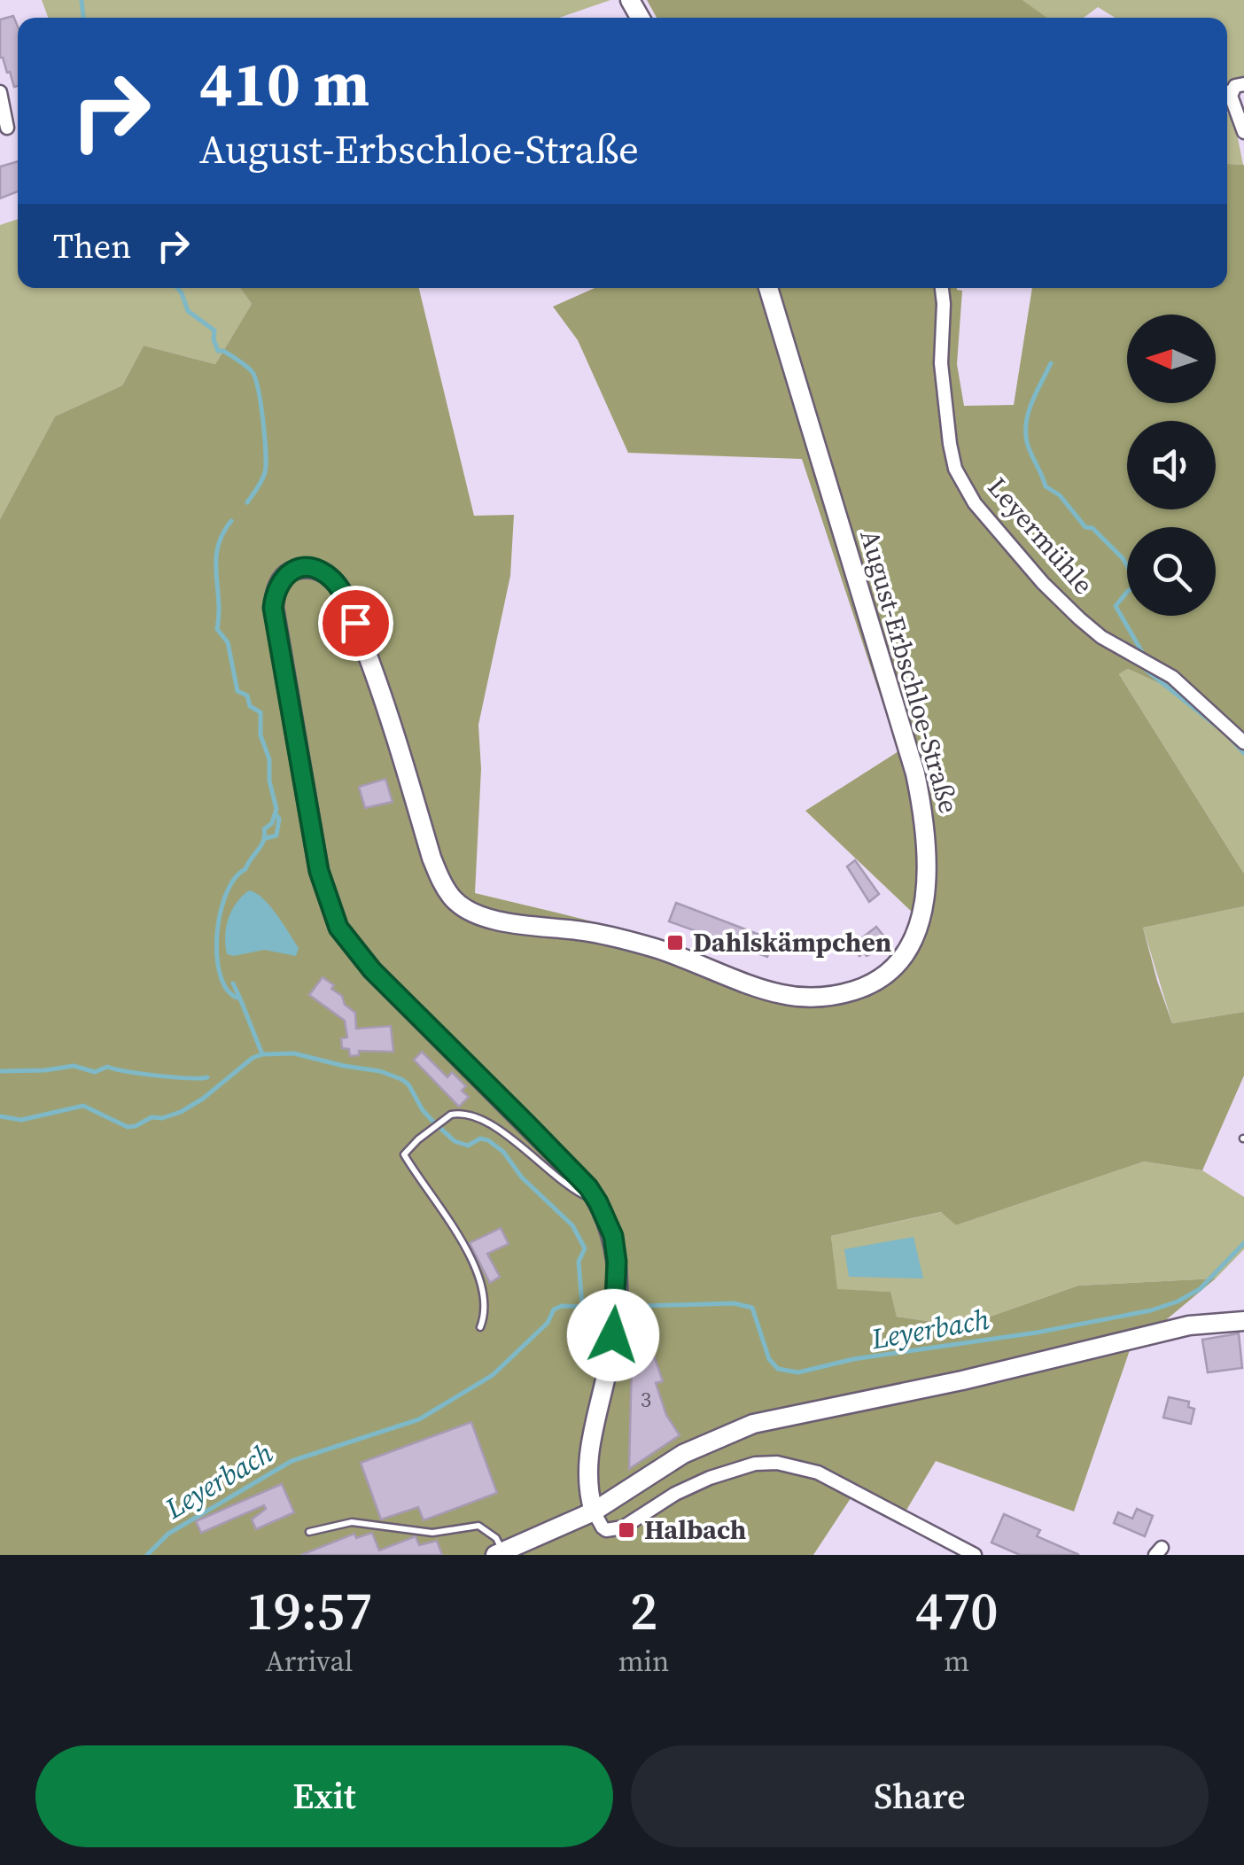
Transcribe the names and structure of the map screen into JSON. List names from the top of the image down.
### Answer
{
  "streets": {
    "main road": ["August-Erbschloe-Straße"],
    "street": ["Leyermühle"]
  },
  "water": ["Leyerbach"],
  "places": {
    "transit": ["Dahlskämpchen", "Halbach"]
  },
  "house_numbers": ["3"],
  "north": "left",
  "page": {
    "turn": ["410 m", "August-Erbschloe-Straße"],
    "then": "Then",
    "eta": [
      "19:57",
      "Arrival",
      "2",
      "min",
      "470",
      "m"
    ],
    "buttons": ["Exit", "Share"]
  }
}
